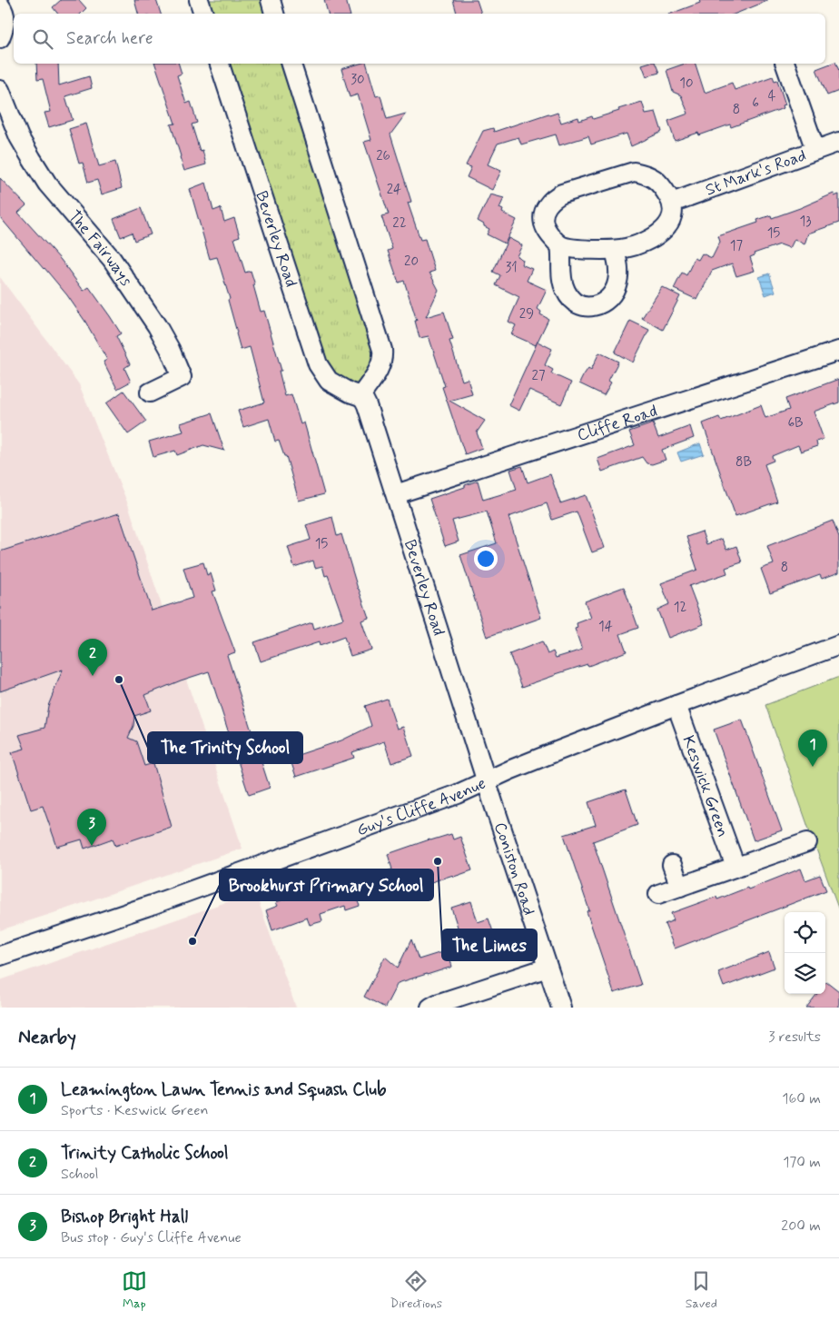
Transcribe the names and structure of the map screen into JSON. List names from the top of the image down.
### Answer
{
  "streets": {
    "street": [
      "St Mark's Road",
      "Beverley Road",
      "The Fairways",
      "Cliffe Road",
      "Keswick Green",
      "Guy's Cliffe Avenue",
      "Coniston Road"
    ]
  },
  "crossings": [
    ["Beverley Road", "Cliffe Road"],
    ["Beverley Road", "Guy's Cliffe Avenue"],
    ["Beverley Road", "Coniston Road"],
    ["Keswick Green", "Guy's Cliffe Avenue"],
    ["Guy's Cliffe Avenue", "Coniston Road"]
  ],
  "places": ["The Trinity School", "The Limes", "Brookhurst Primary School"],
  "house_numbers": [
    "30",
    "10",
    "4",
    "6",
    "8",
    "26",
    "24",
    "13",
    "22",
    "15",
    "17",
    "20",
    "31",
    "29",
    "27",
    "6B",
    "8B",
    "15",
    "8",
    "12",
    "14"
  ],
  "page": {
    "search": "Search here",
    "pins": ["2", "1", "3"],
    "heading": ["Nearby", "3 results"],
    "list": [
      {
        "mark": "1",
        "name": "Leamington Lawn Tennis and Squash Club",
        "note": "Sports · Keswick Green",
        "value": "160 m"
      },
      {
        "mark": "2",
        "name": "Trinity Catholic School",
        "note": "School",
        "value": "170 m"
      },
      {
        "mark": "3",
        "name": "Bishop Bright Hall",
        "note": "Bus stop · Guy's Cliffe Avenue",
        "value": "200 m"
      }
    ],
    "nav": ["Map", "Directions", "Saved"]
  }
}
